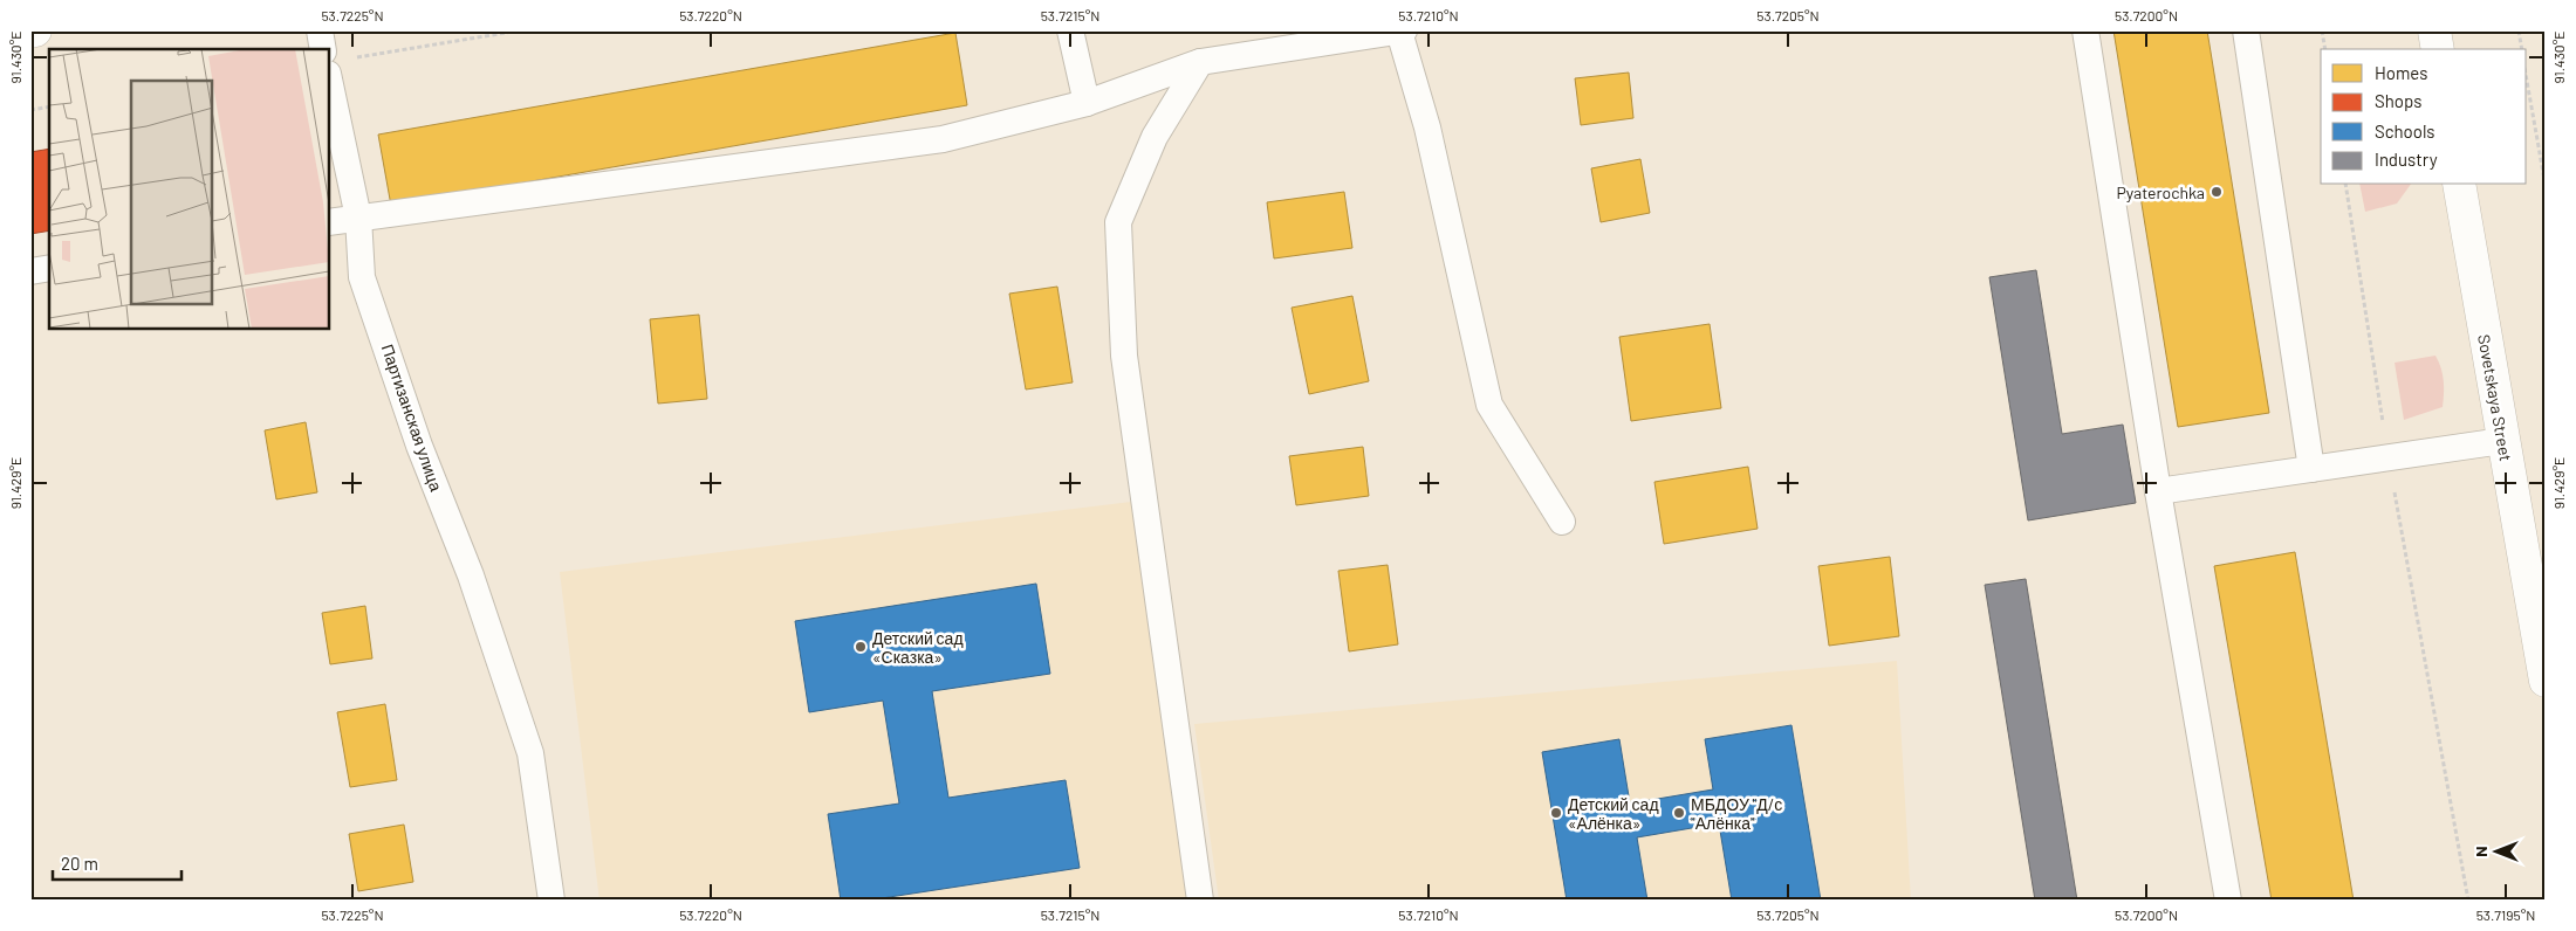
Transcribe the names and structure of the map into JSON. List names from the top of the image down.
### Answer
{
  "streets": {
    "street": ["Sovetskaya Street"],
    "lane": ["Партизанская улица"]
  },
  "places": [
    "Pyaterochka",
    "Детский сад «Сказка»",
    "Детский сад «Алёнка»",
    "МБДОУ \"Д/с \"Алёнка\""
  ],
  "legend": [
    "Homes",
    "Shops",
    "Schools",
    "Industry"
  ],
  "scale_bar": "20 m",
  "north": "left",
  "coordinates": [
    "53.7225°N",
    "53.7220°N",
    "53.7215°N",
    "53.7210°N",
    "53.7205°N",
    "53.7200°N",
    "91.430°E",
    "91.429°E",
    "53.7195°N"
  ]
}
